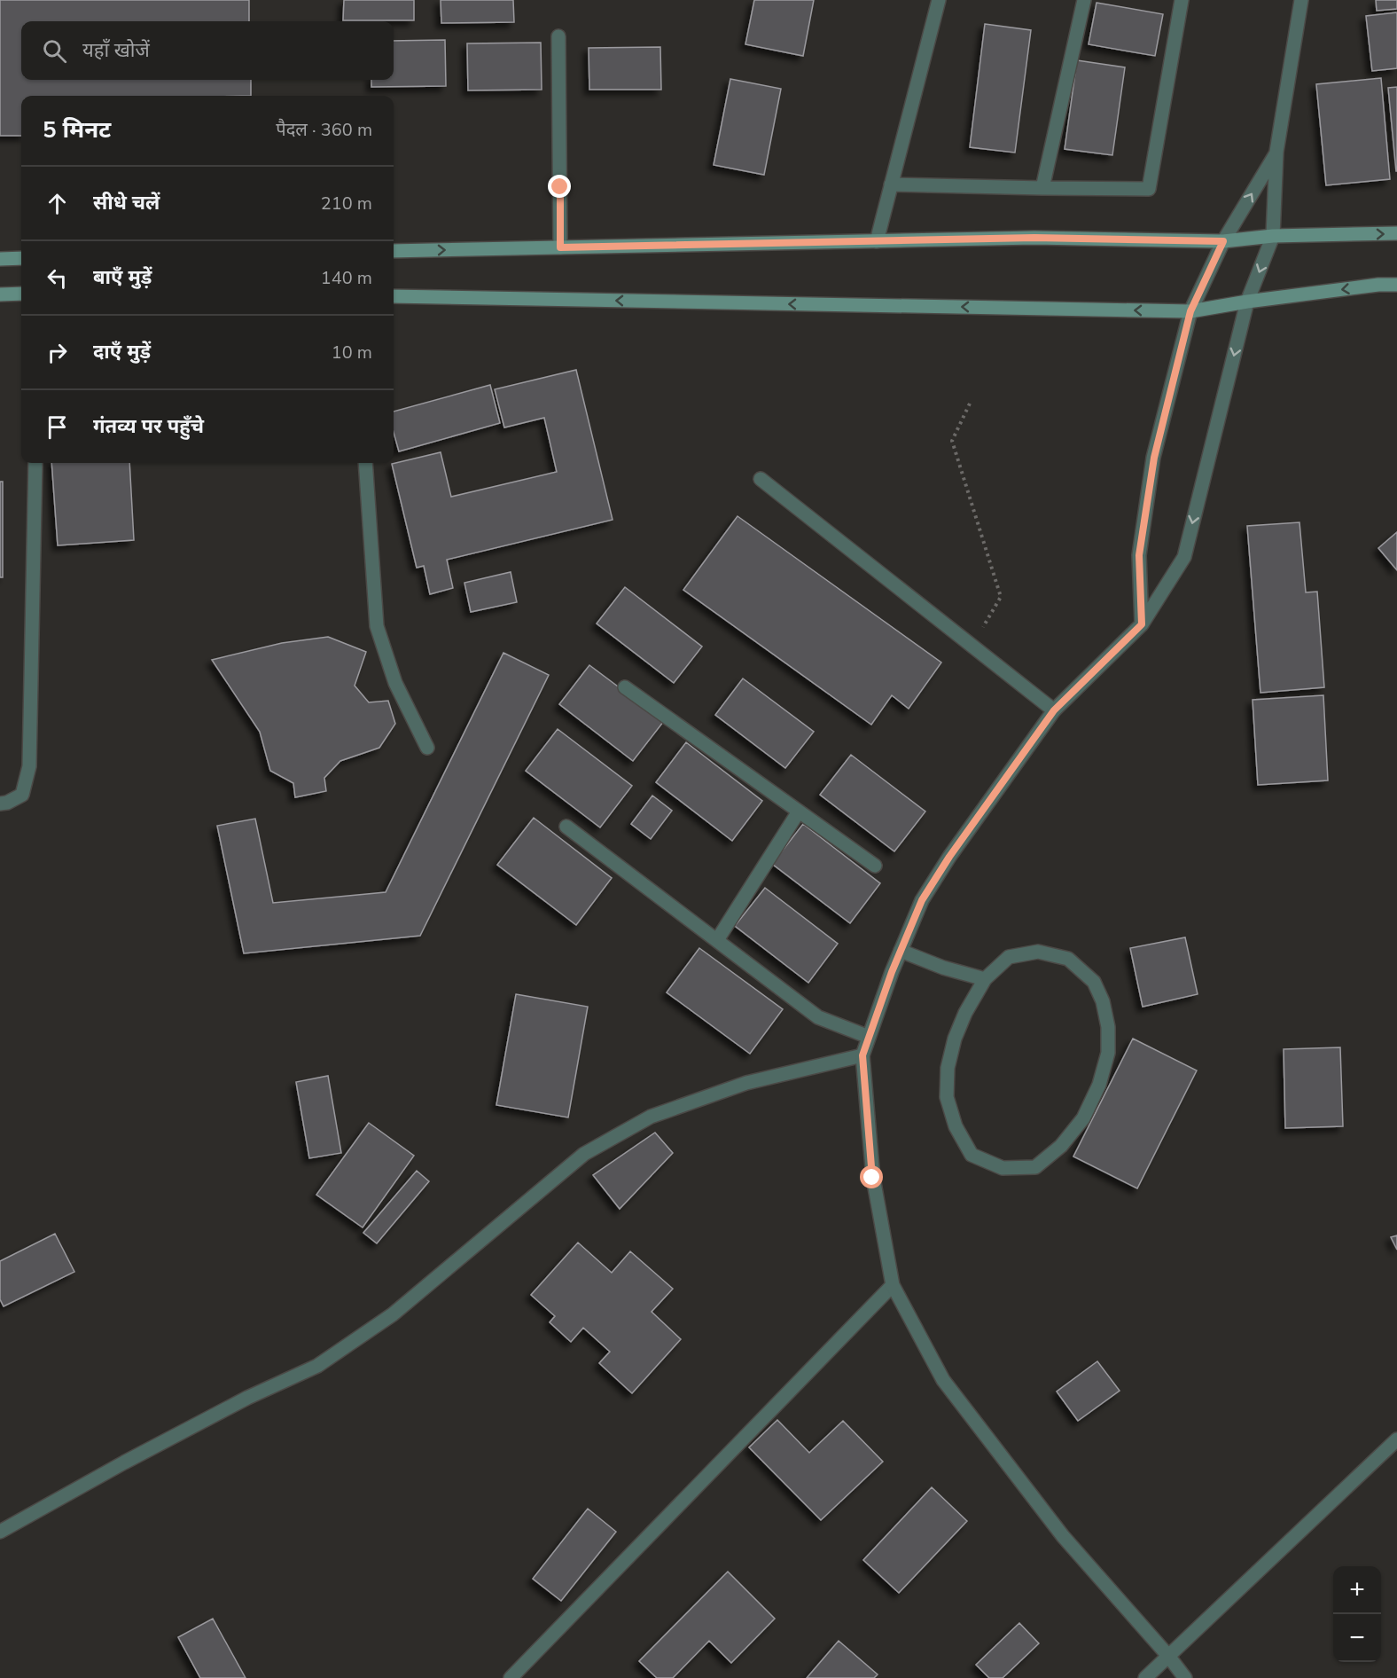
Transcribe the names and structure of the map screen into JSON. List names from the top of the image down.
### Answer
{
  "page": {
    "search": "यहाँ खोजें",
    "heading": ["5 मिनट", "पैदल · 360 m"],
    "list": [
      ["सीधे चलें", "210 m"],
      ["बाएँ मुड़ें", "140 m"],
      ["दाएँ मुड़ें", "10 m"],
      "गंतव्य पर पहुँचे"
    ],
    "map_buttons": ["+", "−"]
  }
}
